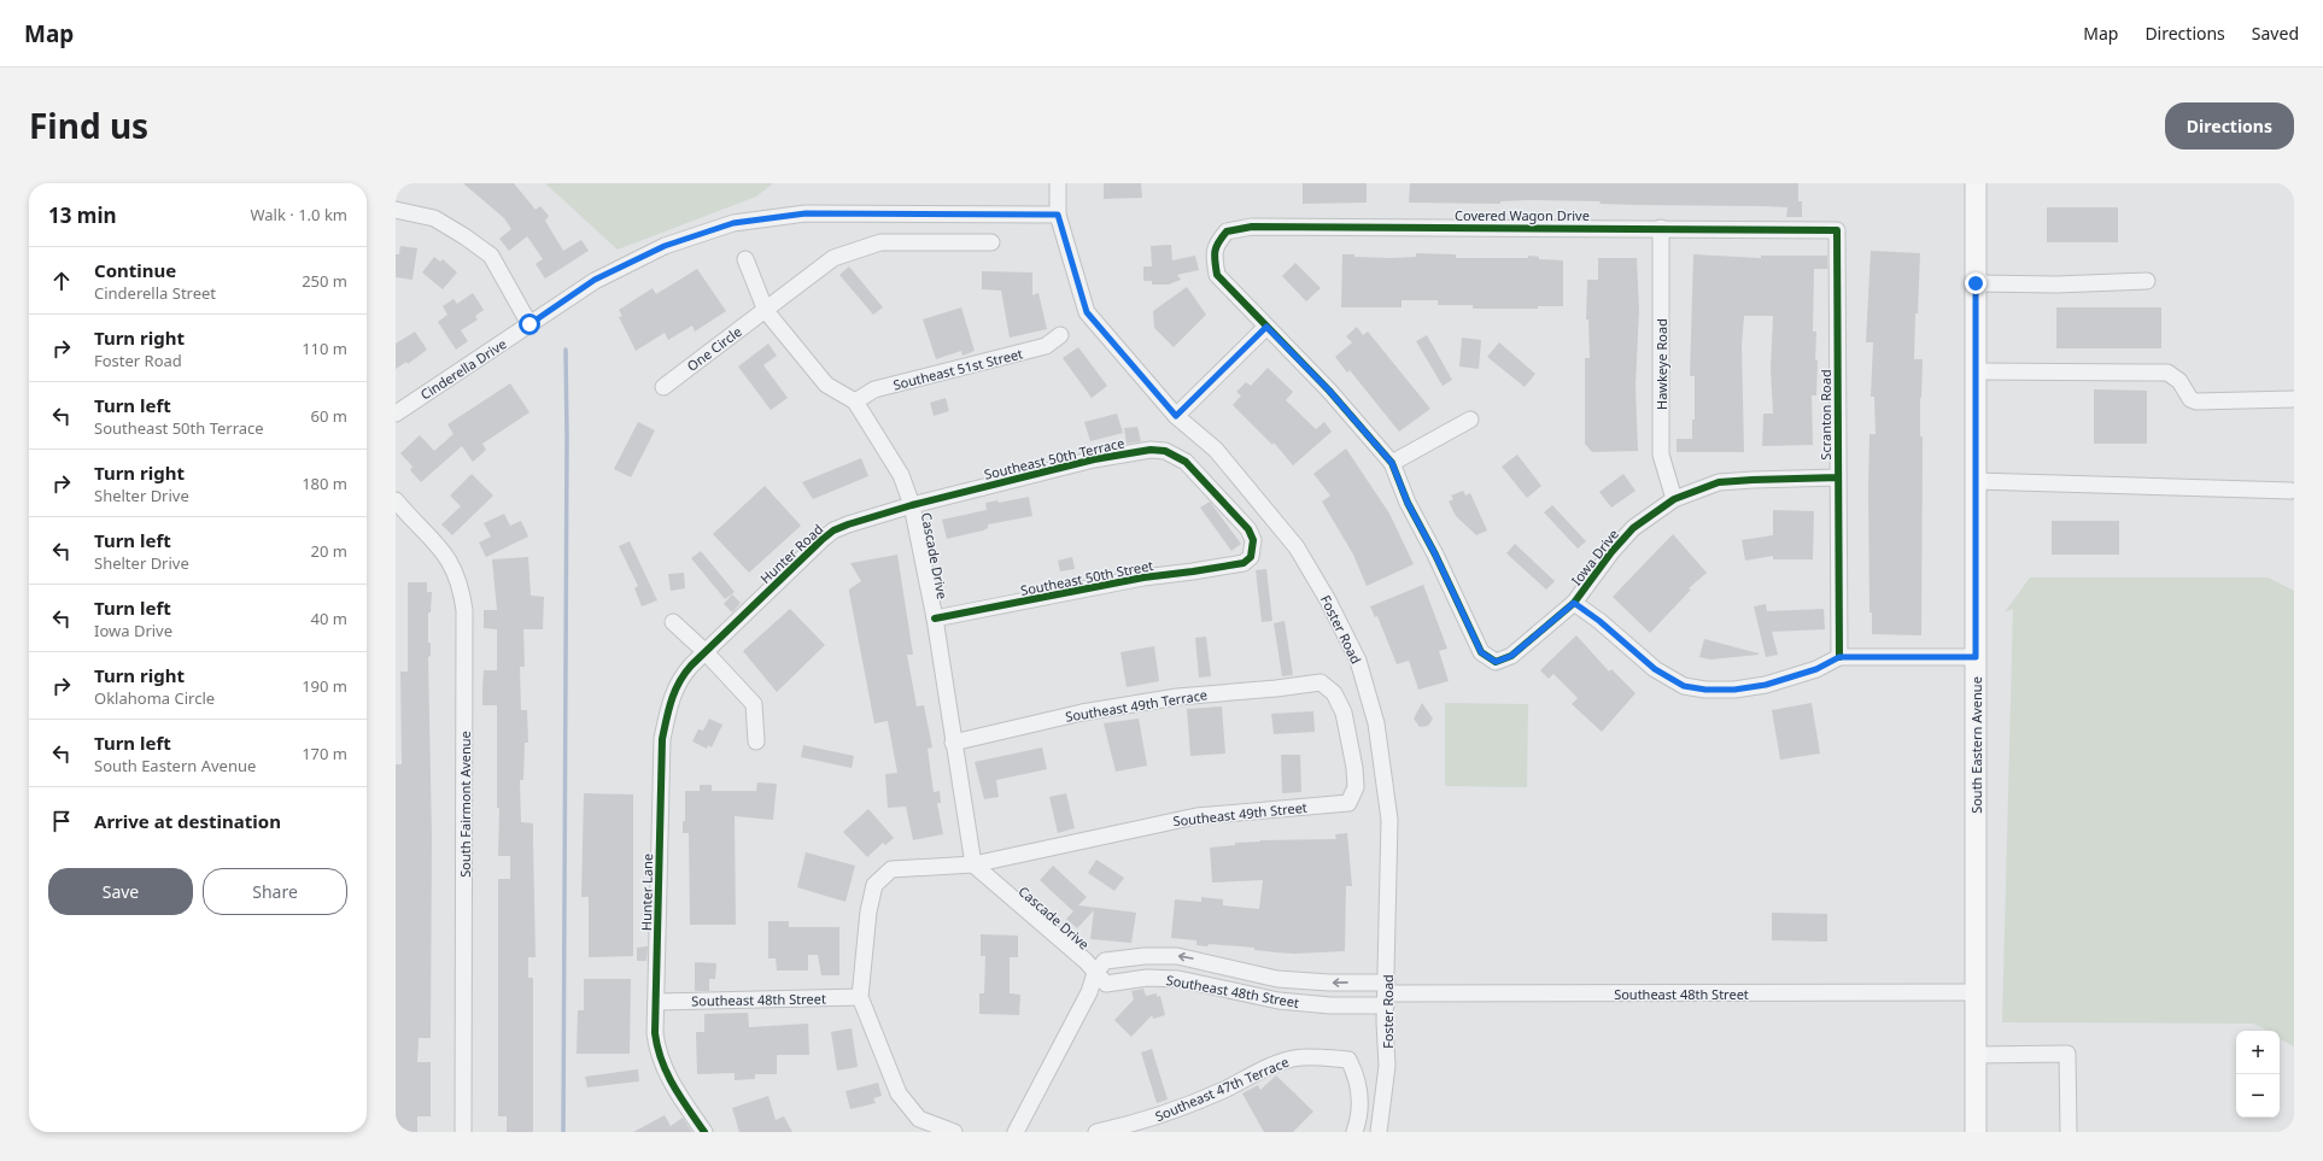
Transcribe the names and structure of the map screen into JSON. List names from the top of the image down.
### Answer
{
  "streets": {
    "main road": ["South Eastern Avenue"],
    "street": [
      "Covered Wagon Drive",
      "One Circle",
      "Hawkeye Road",
      "Cinderella Drive",
      "Southeast 51st Street",
      "Scranton Road",
      "Southeast 50th Terrace",
      "Hunter Road",
      "Cascade Drive",
      "Iowa Drive",
      "Southeast 50th Street",
      "Foster Road",
      "Southeast 49th Terrace",
      "South Fairmont Avenue",
      "Southeast 49th Street",
      "Hunter Lane",
      "Southeast 48th Street",
      "Southeast 47th Terrace"
    ]
  },
  "crossings": [
    ["Covered Wagon Drive", "Hawkeye Road"],
    ["Covered Wagon Drive", "Scranton Road"],
    ["One Circle", "Cascade Drive"],
    ["Hawkeye Road", "Iowa Drive"],
    ["Cinderella Drive", "Foster Road"],
    ["Southeast 51st Street", "Cascade Drive"],
    ["Scranton Road", "Iowa Drive"],
    ["Southeast 50th Terrace", "Hunter Road"],
    ["Southeast 50th Terrace", "Cascade Drive"],
    ["Southeast 50th Terrace", "Southeast 50th Street"],
    ["Hunter Road", "Cascade Drive"],
    ["Hunter Road", "Hunter Lane"],
    ["Cascade Drive", "Southeast 50th Street"],
    ["Cascade Drive", "Southeast 49th Terrace"],
    ["Cascade Drive", "Southeast 49th Street"],
    ["Cascade Drive", "Southeast 48th Street"],
    ["Foster Road", "Southeast 48th Street"],
    ["Southeast 49th Terrace", "Southeast 49th Street"],
    ["South Eastern Avenue", "Southeast 48th Street"],
    ["Hunter Lane", "Southeast 48th Street"]
  ],
  "page": {
    "header": "Map",
    "nav": ["Map", "Directions", "Saved"],
    "title": "Find us",
    "buttons": [
      "Directions",
      ["Save", "Share"]
    ],
    "heading": ["13 min", "Walk · 1.0 km"],
    "list": [
      ["Continue", "Cinderella Street", "250 m"],
      ["Turn right", "Foster Road", "110 m"],
      ["Turn left", "Southeast 50th Terrace", "60 m"],
      ["Turn right", "Shelter Drive", "180 m"],
      ["Turn left", "Shelter Drive", "20 m"],
      ["Turn left", "Iowa Drive", "40 m"],
      ["Turn right", "Oklahoma Circle", "190 m"],
      ["Turn left", "South Eastern Avenue", "170 m"],
      "Arrive at destination"
    ],
    "map_buttons": ["+", "−"]
  }
}
